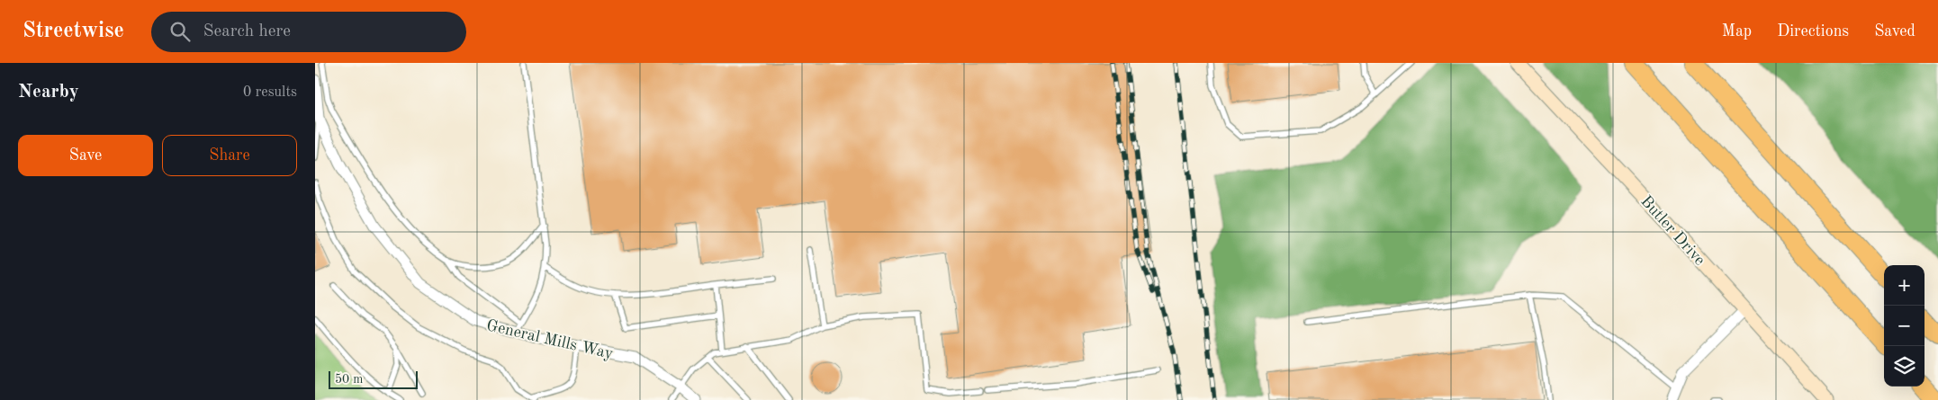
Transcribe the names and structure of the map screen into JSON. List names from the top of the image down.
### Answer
{
  "streets": {
    "street": ["Butler Drive", "General Mills Way"]
  },
  "scale_bar": "50 m",
  "page": {
    "header": "Streetwise",
    "search": "Search here",
    "nav": ["Map", "Directions", "Saved"],
    "heading": ["Nearby", "0 results"],
    "buttons": ["Save", "Share"],
    "map_buttons": ["+", "−"],
    "scale": "50 m"
  }
}
